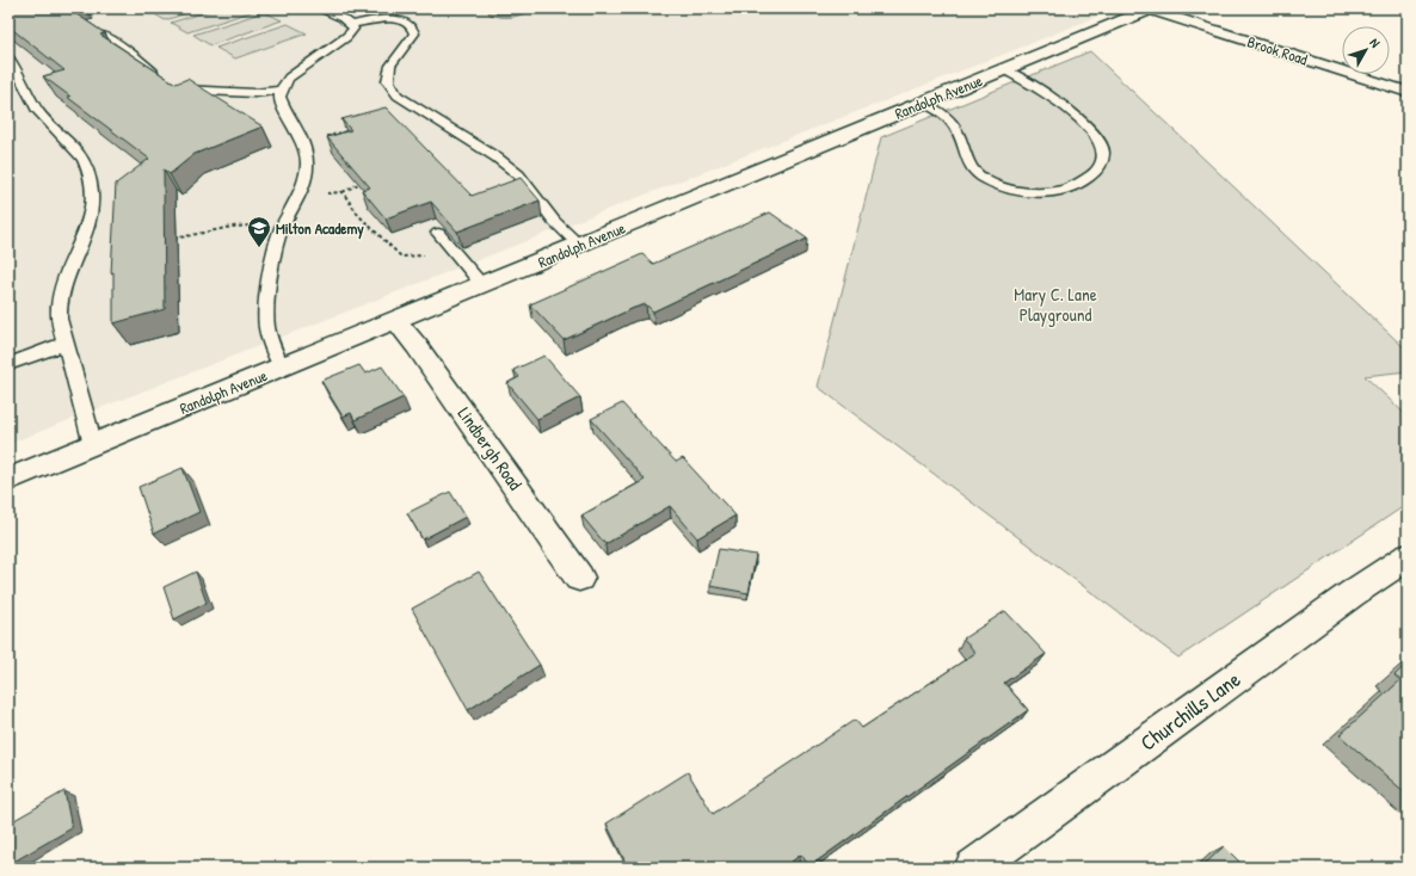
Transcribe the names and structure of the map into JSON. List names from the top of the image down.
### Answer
{
  "streets": {
    "main road": [
      "Brook Road",
      "Randolph Avenue",
      "Lindbergh Road",
      "Churchills Lane"
    ]
  },
  "crossings": [
    ["Brook Road", "Randolph Avenue"],
    ["Randolph Avenue", "Lindbergh Road"]
  ],
  "parks": ["Mary C. Lane Playground"],
  "places": {
    "school or university": ["Milton Academy"]
  },
  "north": "top right"
}
